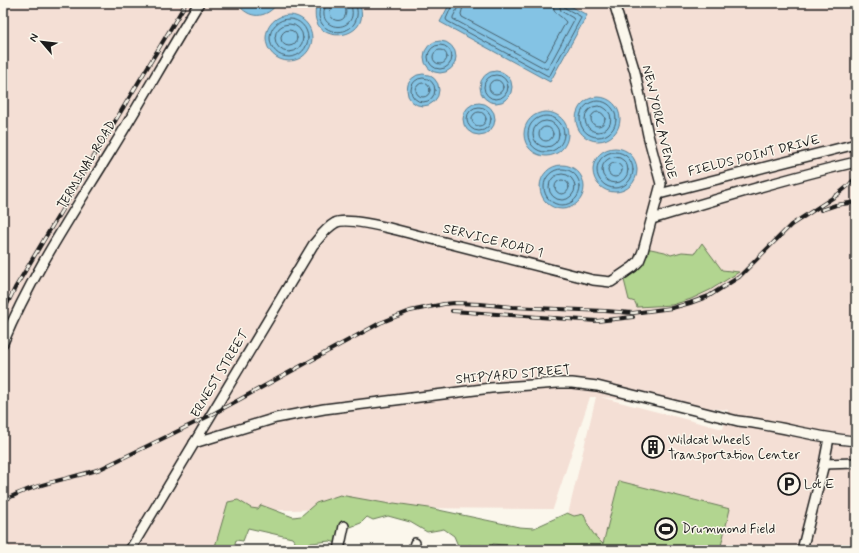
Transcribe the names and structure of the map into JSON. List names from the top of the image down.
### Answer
{
  "streets": {
    "street": [
      "NEW YORK AVENUE",
      "FIELDS POINT DRIVE",
      "TERMINAL ROAD",
      "SERVICE ROAD 1",
      "ERNEST STREET",
      "SHIPYARD STREET"
    ]
  },
  "crossings": [
    ["NEW YORK AVENUE", "FIELDS POINT DRIVE"],
    ["NEW YORK AVENUE", "SERVICE ROAD 1"],
    ["SERVICE ROAD 1", "ERNEST STREET"],
    ["ERNEST STREET", "SHIPYARD STREET"]
  ],
  "places": {
    "building": ["Wildcat Wheels Transportation Center"],
    "parking": ["Lot E"],
    "sports": ["Drummond Field"]
  },
  "north": "top left"
}
